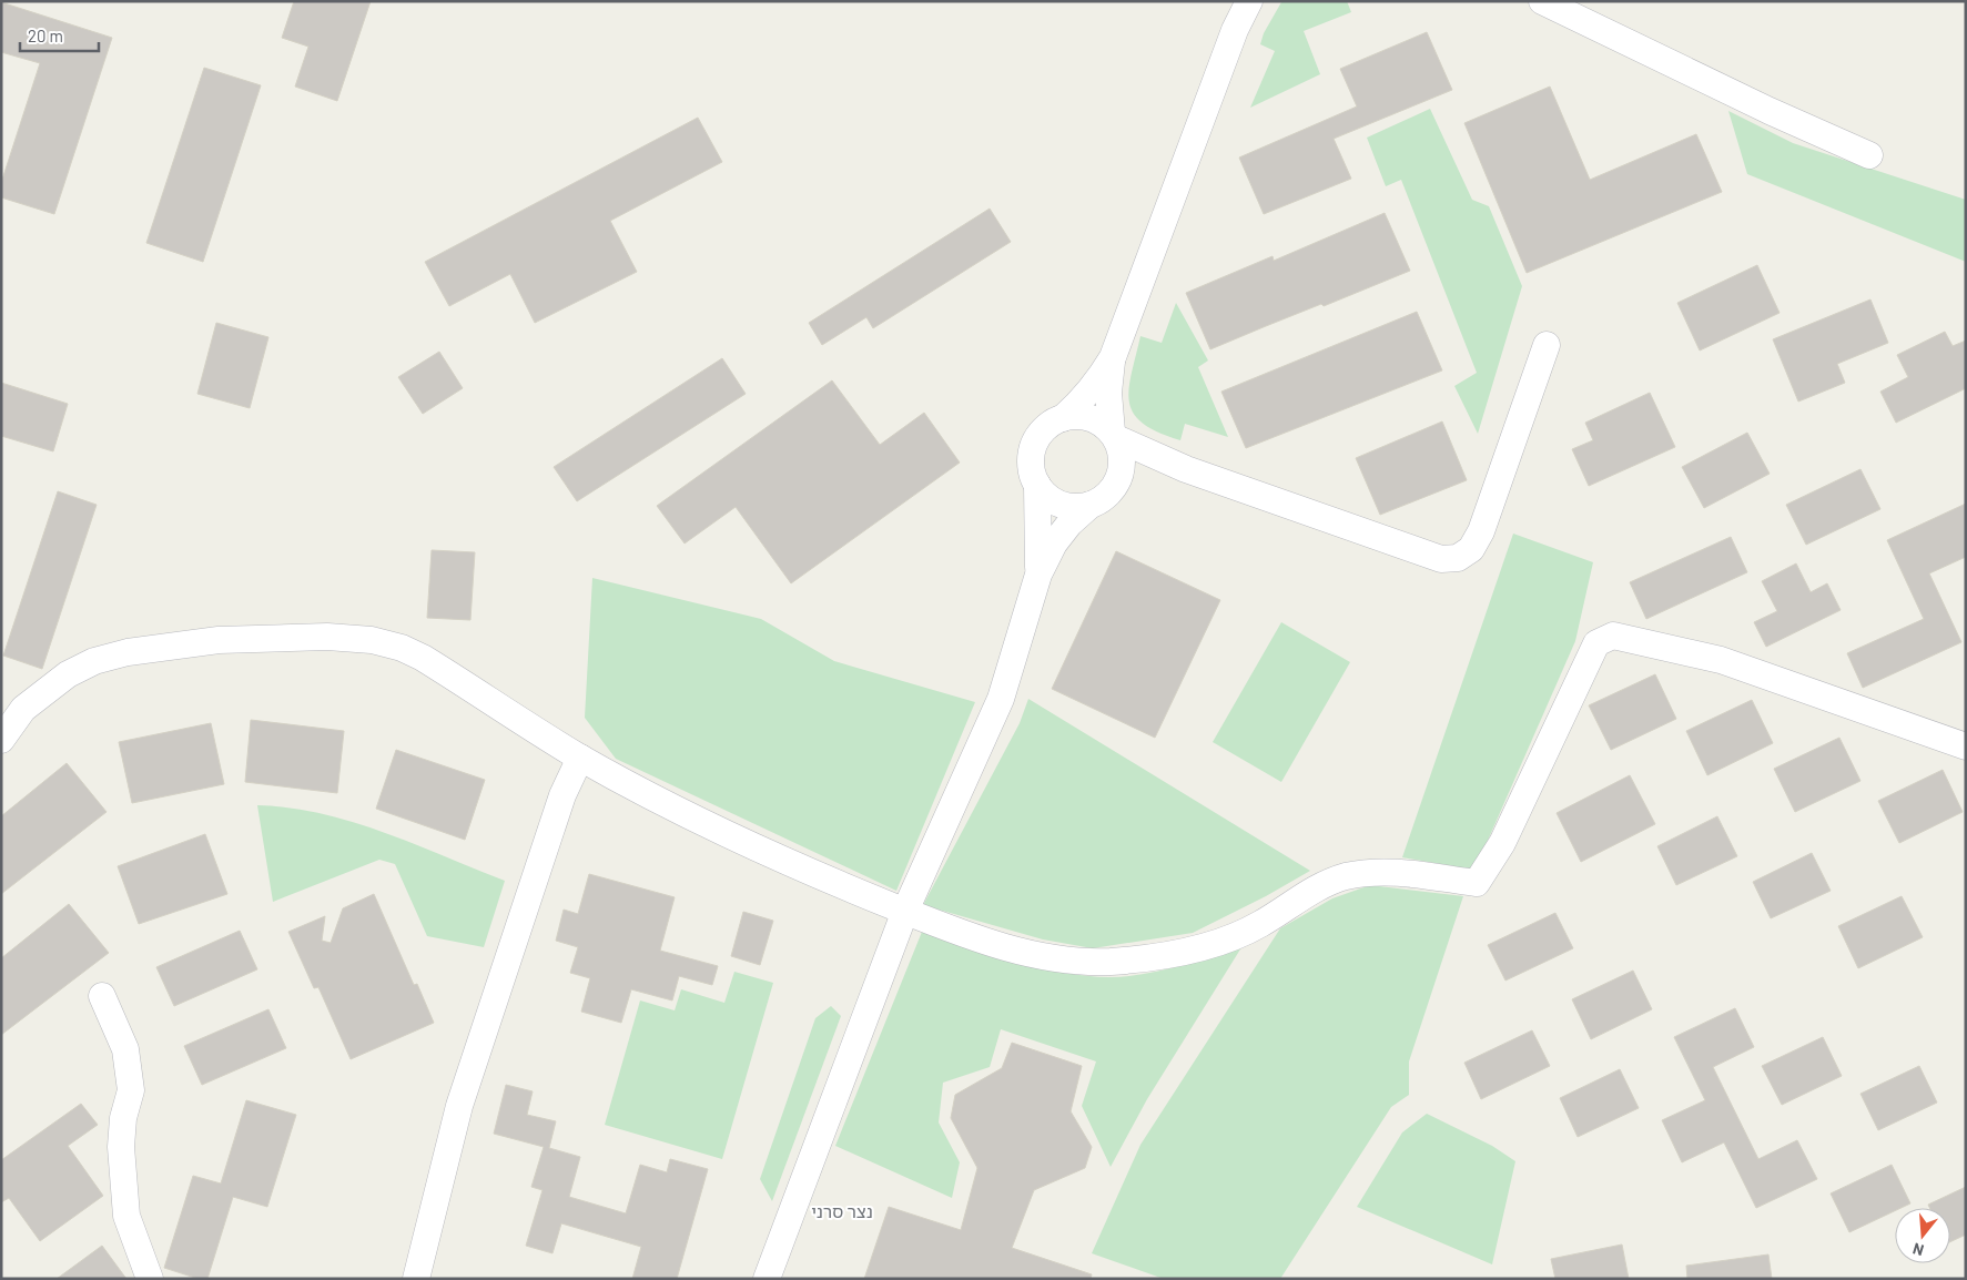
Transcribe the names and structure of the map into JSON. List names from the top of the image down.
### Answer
{
  "districts": ["נצר סרני"],
  "scale_bar": "20 m",
  "north": "bottom"
}
